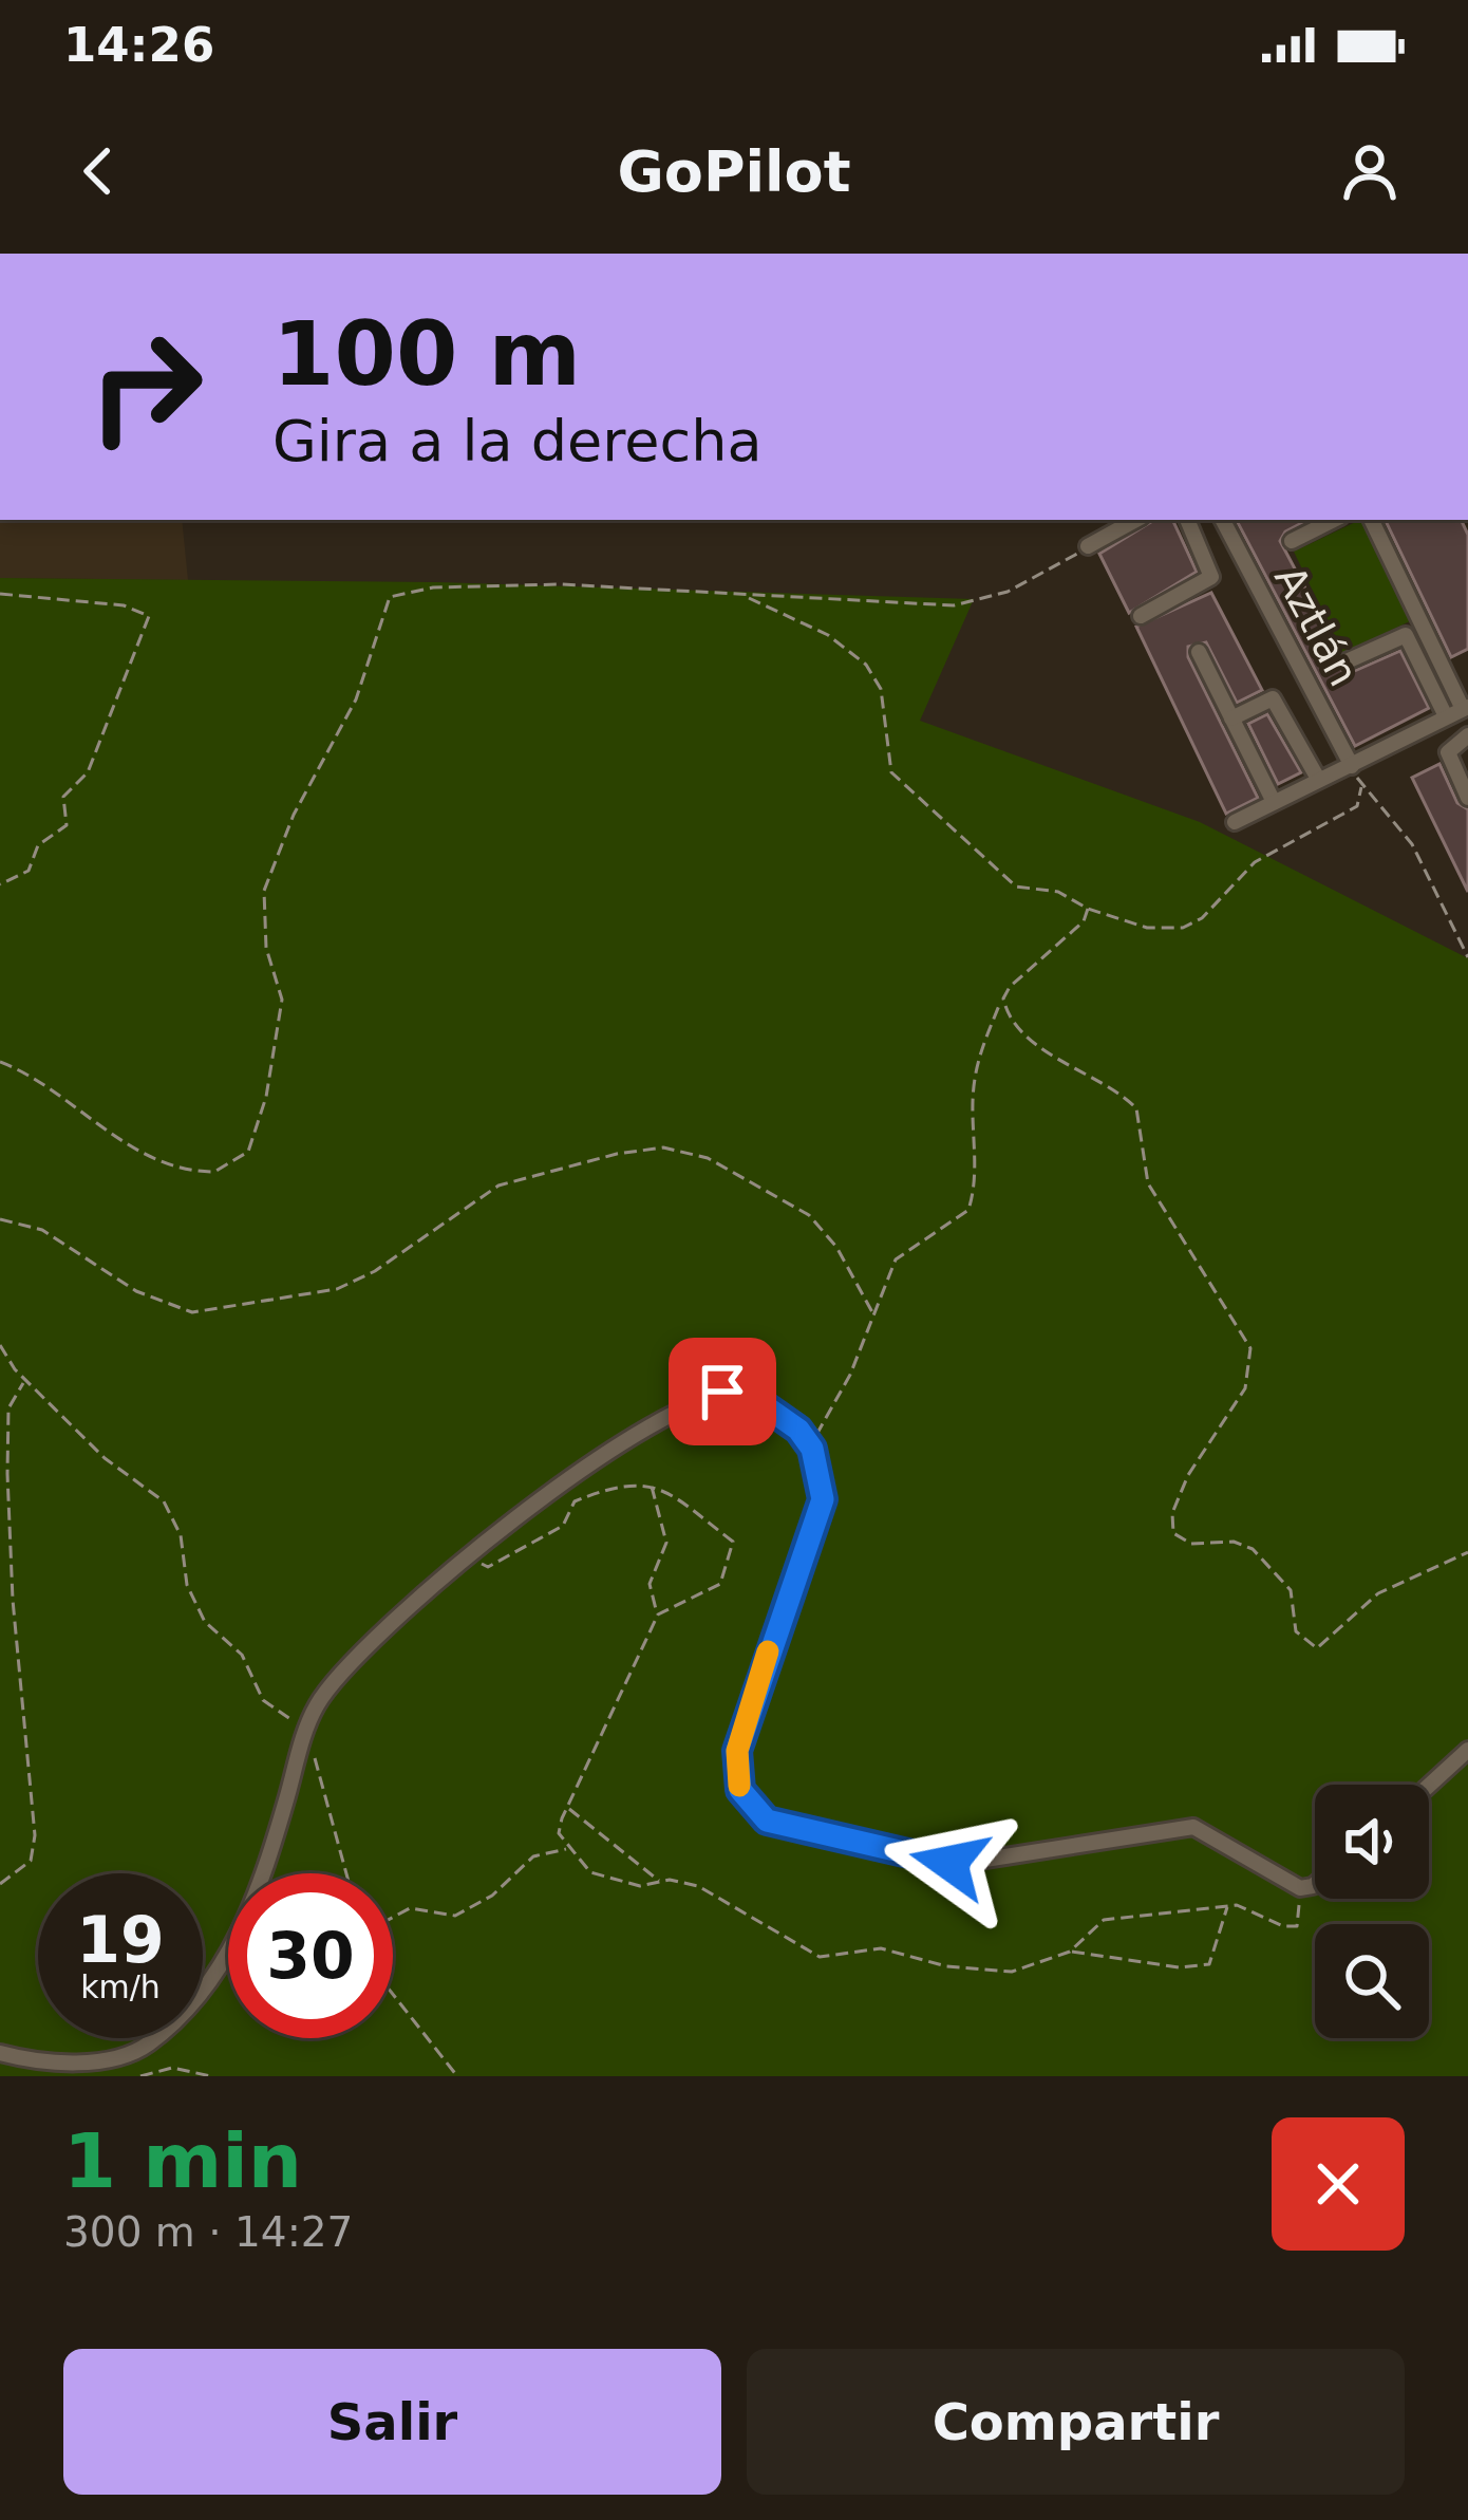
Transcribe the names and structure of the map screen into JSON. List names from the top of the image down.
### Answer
{
  "streets": {
    "street": ["Aztlán"]
  },
  "page": {
    "status": "14:26",
    "header": "GoPilot",
    "turn": ["100 m", "Gira a la derecha"],
    "speed": "19 km/h",
    "limit": "30",
    "heading": ["1 min", "300 m · 14:27"],
    "buttons": ["Salir", "Compartir"]
  }
}
